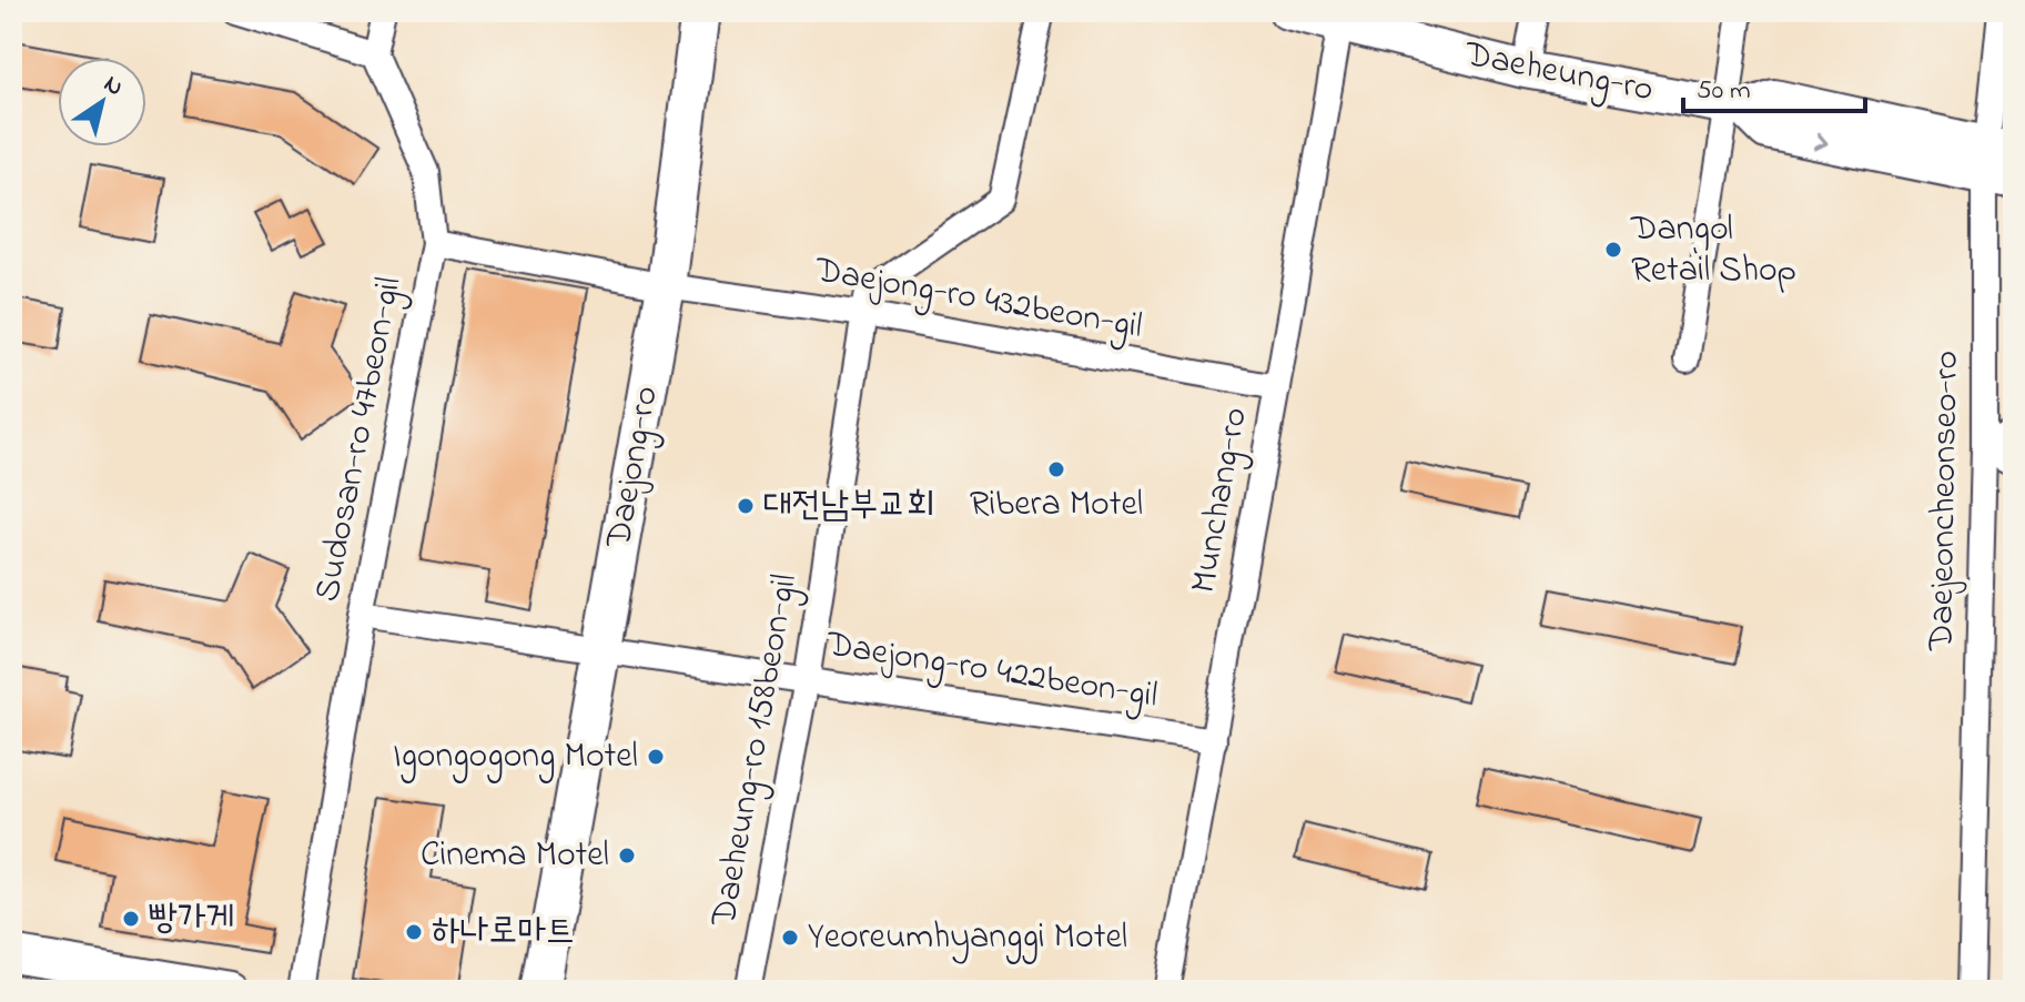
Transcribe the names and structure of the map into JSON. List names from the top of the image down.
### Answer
{
  "streets": {
    "main road": ["Daeheung-ro", "Daejong-ro"],
    "street": [
      "Daejong-ro 432beon-gil",
      "Sudosan-ro 47beon-gil",
      "Munchang-ro",
      "Daejeoncheonseo-ro",
      "Daejong-ro 422beon-gil",
      "Daeheung-ro 158beon-gil"
    ]
  },
  "crossings": [
    ["Daeheung-ro", "Munchang-ro"],
    ["Daeheung-ro", "Daejeoncheonseo-ro"],
    ["Daejong-ro 432beon-gil", "Daejong-ro"],
    ["Daejong-ro 432beon-gil", "Munchang-ro"],
    ["Daejong-ro 432beon-gil", "Daeheung-ro 158beon-gil"],
    ["Daejong-ro", "Daejong-ro 422beon-gil"],
    ["Munchang-ro", "Daejong-ro 422beon-gil"],
    ["Daejong-ro 422beon-gil", "Daeheung-ro 158beon-gil"]
  ],
  "places": [
    "Dangol Retail Shop",
    "Ribera Motel",
    "대전남부교회",
    "Igongogong Motel",
    "Cinema Motel",
    "빵가게",
    "하나로마트",
    "Yeoreumhyanggi Motel"
  ],
  "scale_bar": "50 m",
  "north": "top right"
}
